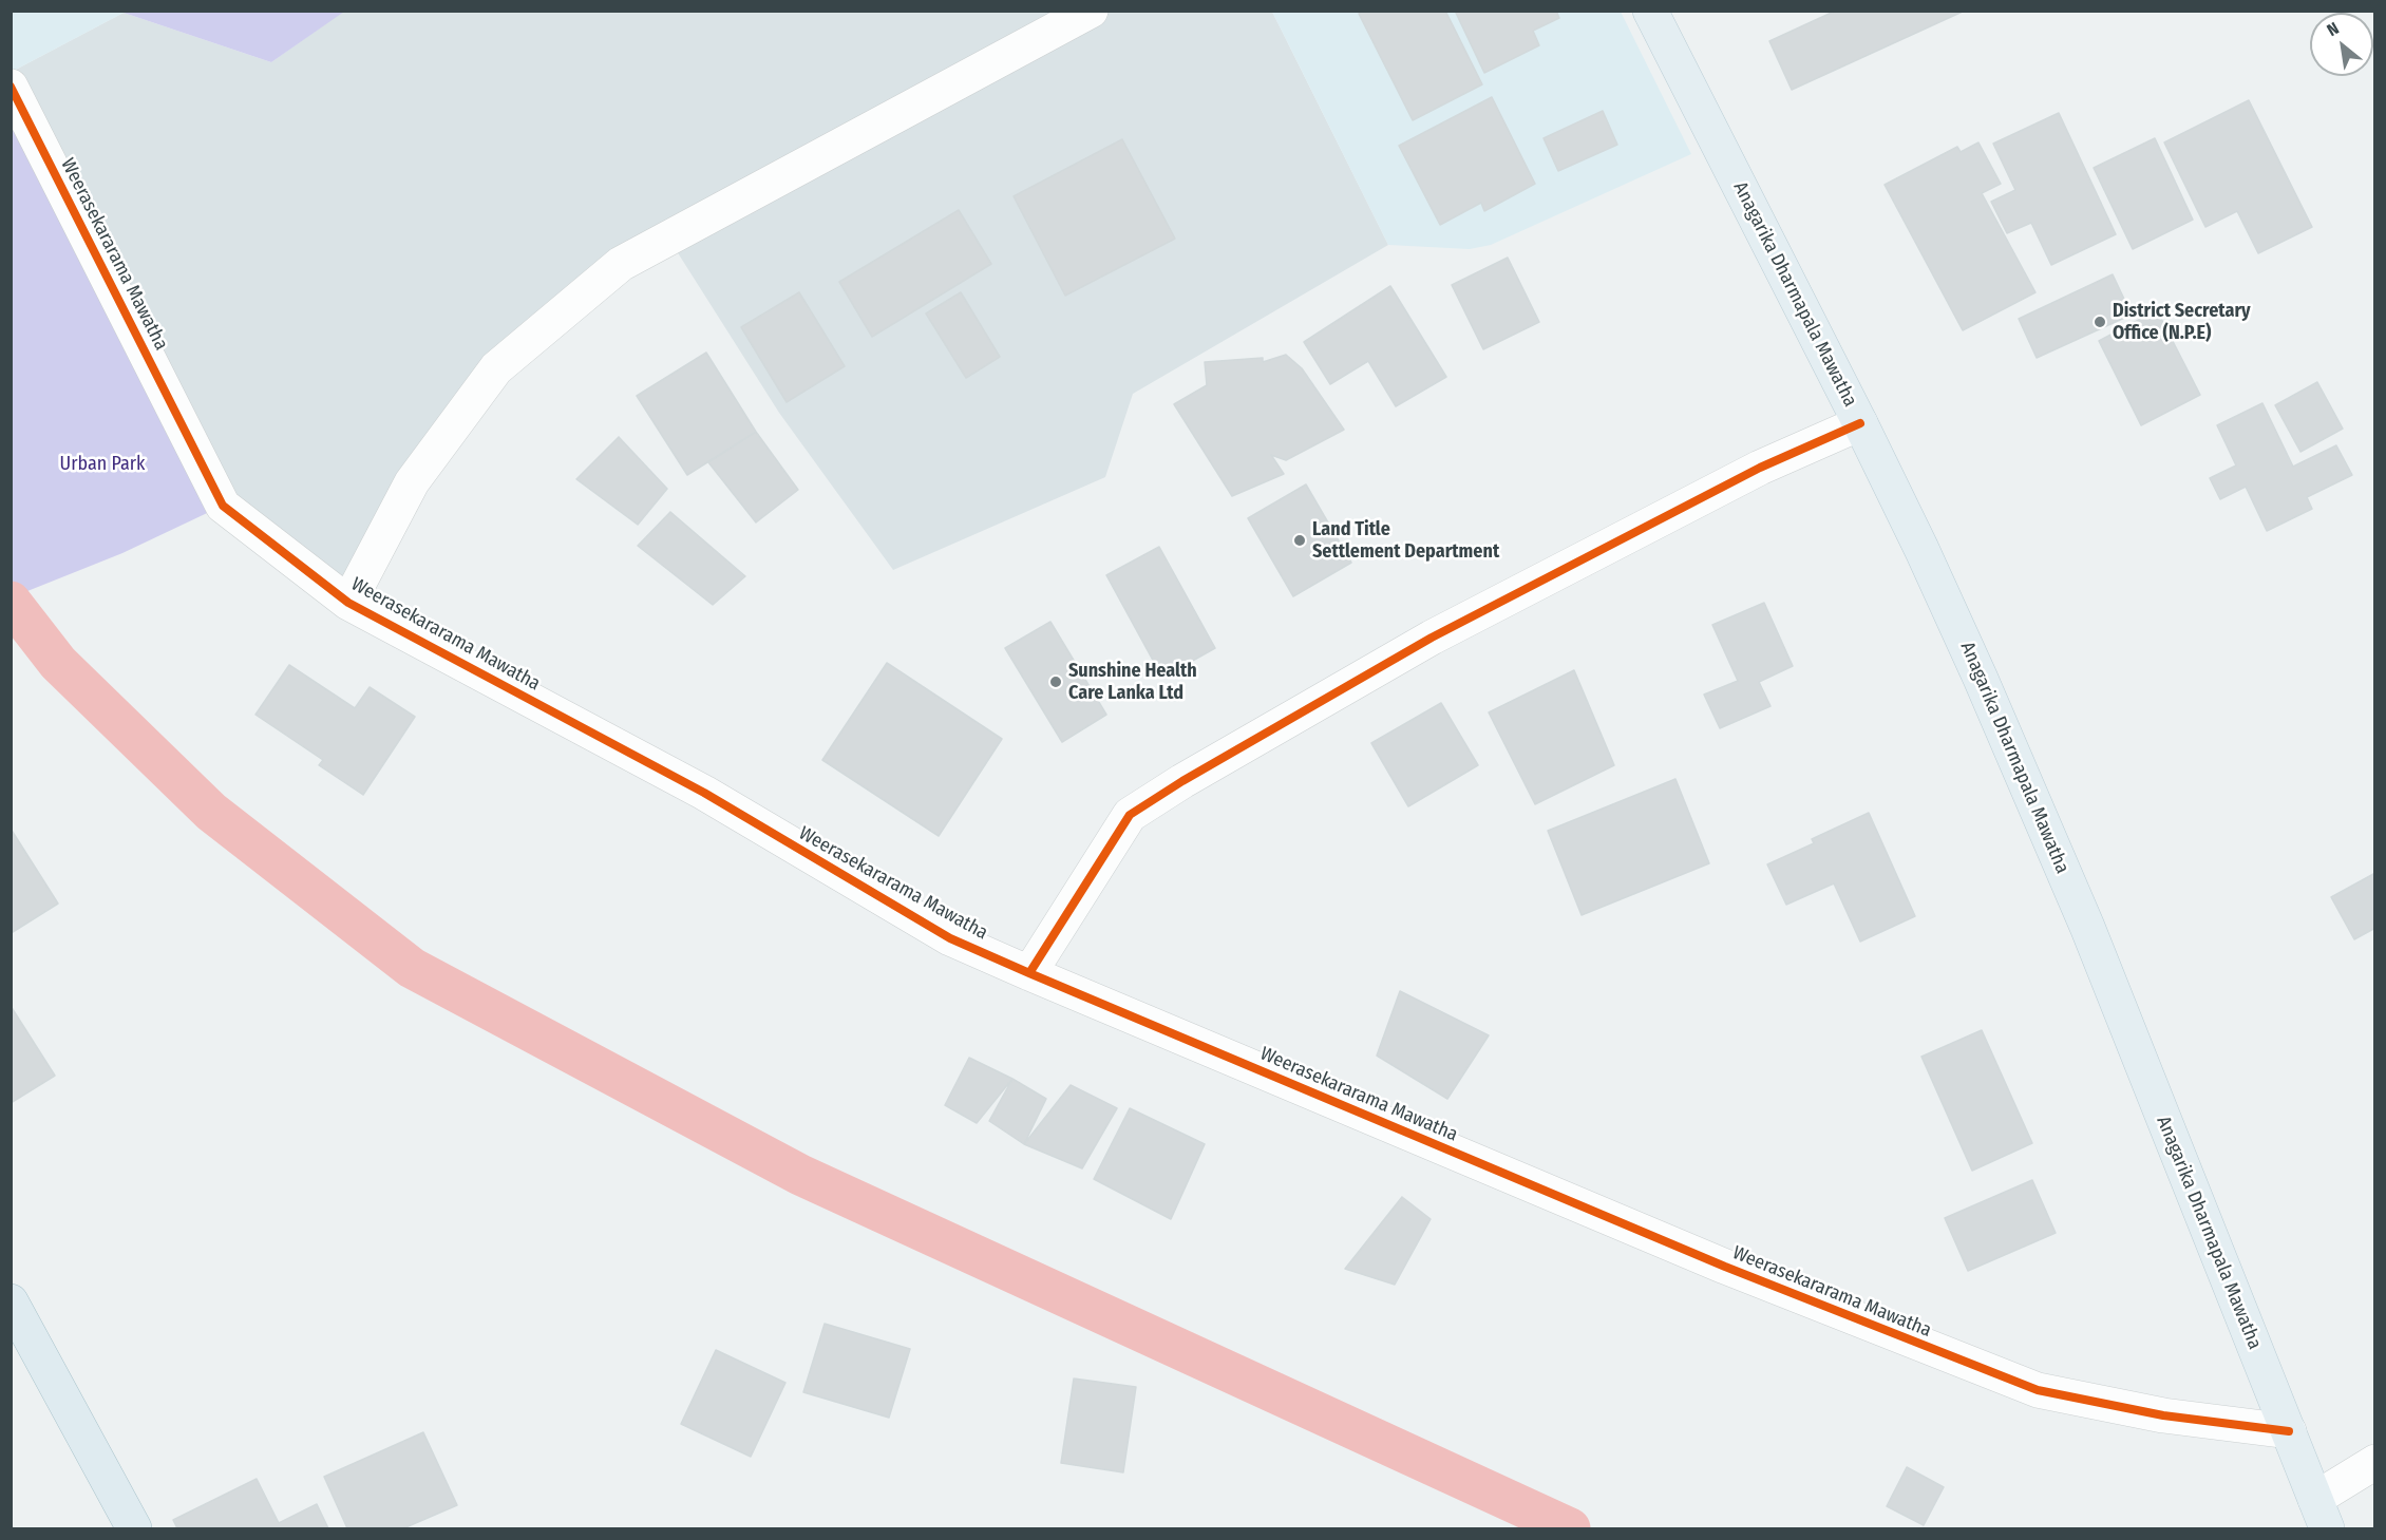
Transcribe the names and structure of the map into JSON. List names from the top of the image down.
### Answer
{
  "streets": {
    "main road": ["Anagarika Dharmapala Mawatha"],
    "street": ["Weerasekararama Mawatha"]
  },
  "crossings": [
    ["Weerasekararama Mawatha", "Anagarika Dharmapala Mawatha"]
  ],
  "parks": ["Urban Park"],
  "places": ["District Secretary Office (N.P.E)", "Land Title Settlement Department", "Sunshine Health Care Lanka Ltd"],
  "north": "top left"
}
